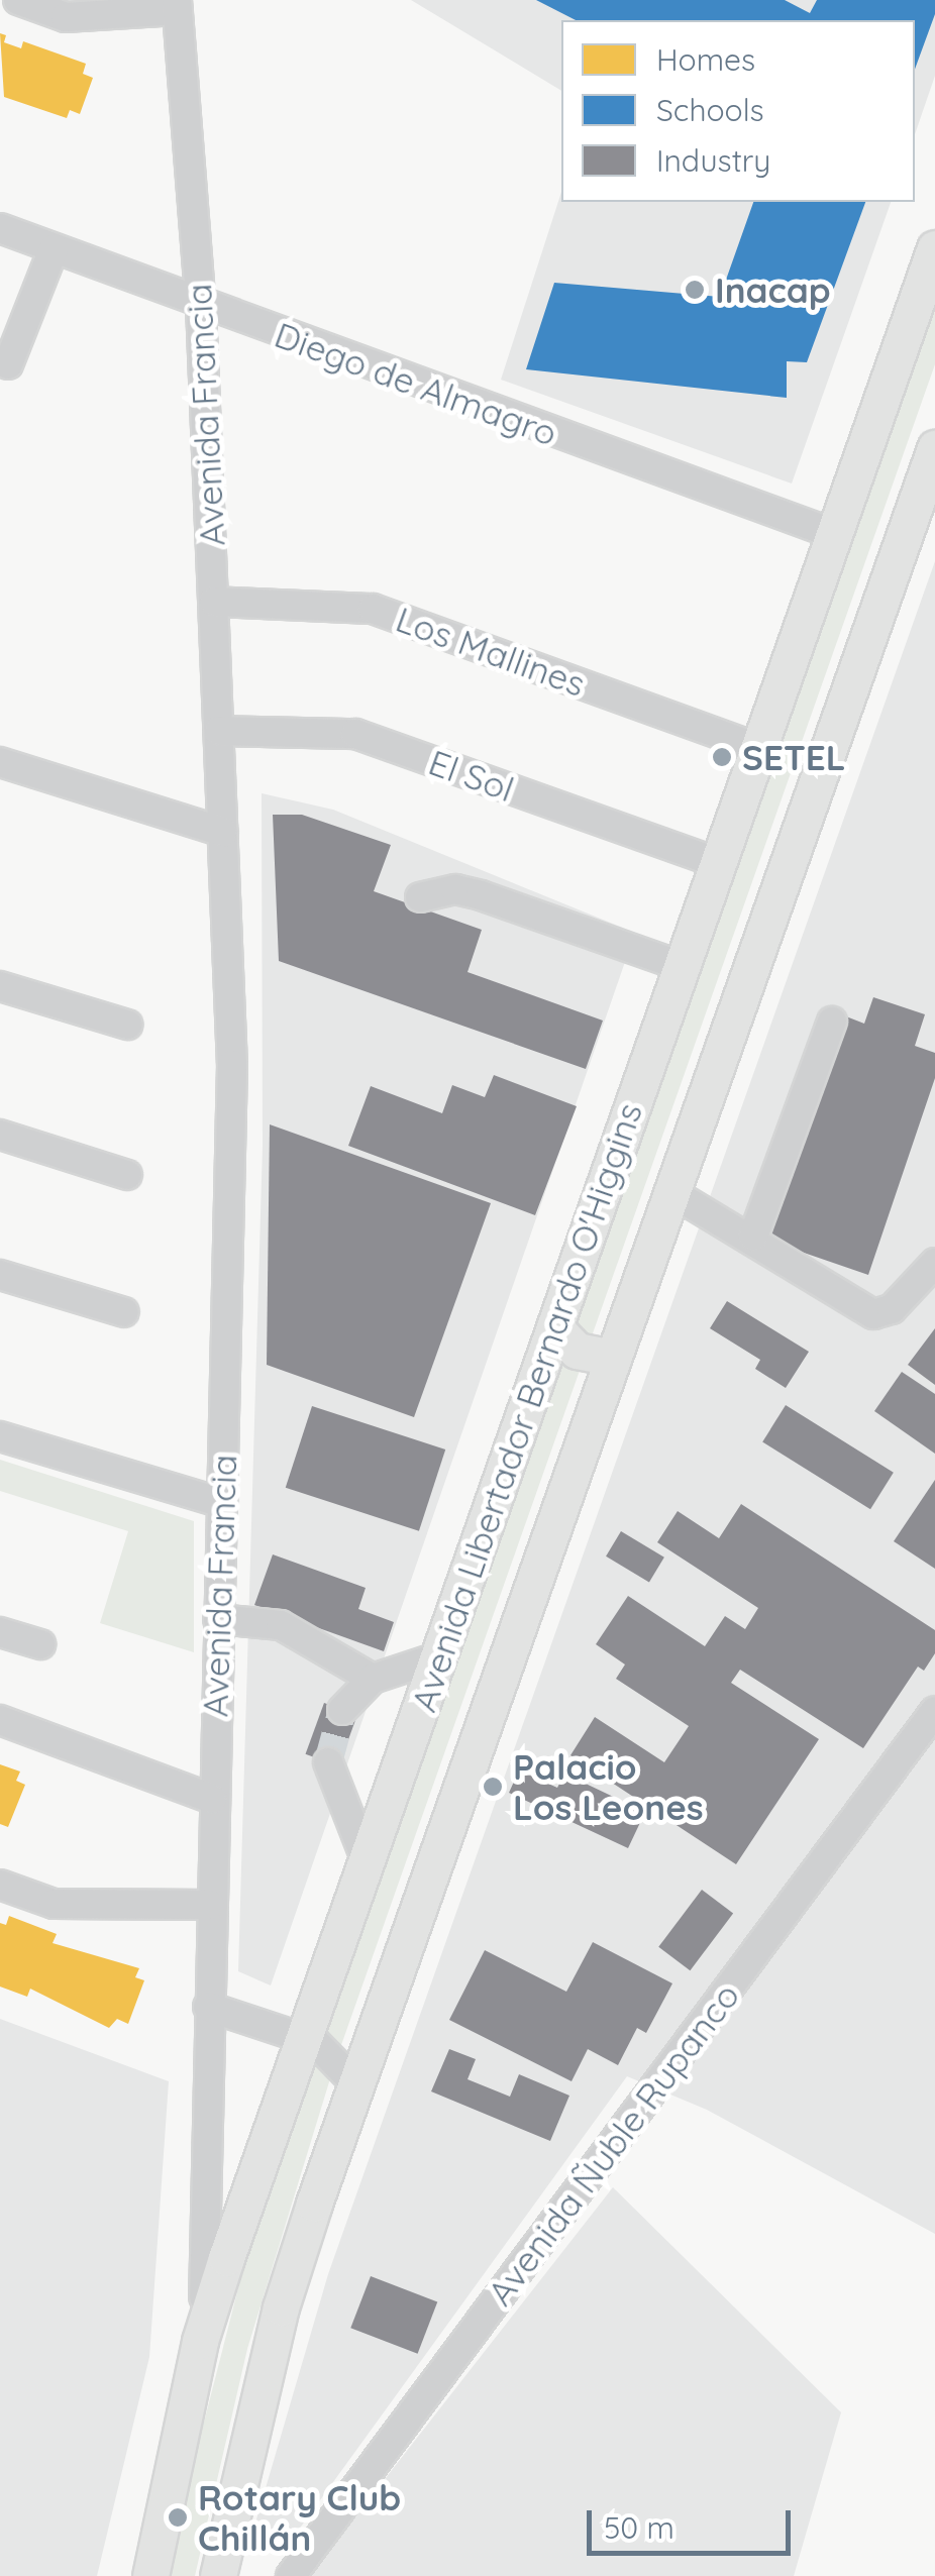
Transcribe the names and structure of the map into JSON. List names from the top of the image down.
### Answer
{
  "streets": {
    "main road": ["Avenida Libertador Bernardo O'Higgins"],
    "street": [
      "Diego de Almagro",
      "Avenida Francia",
      "Los Mallines",
      "El Sol",
      "Avenida Ñuble Rupanco"
    ]
  },
  "crossings": [
    ["Diego de Almagro", "Avenida Francia"],
    ["Diego de Almagro", "Avenida Libertador Bernardo O'Higgins"],
    ["Avenida Francia", "Los Mallines"],
    ["Avenida Francia", "El Sol"],
    ["Avenida Francia", "Avenida Libertador Bernardo O'Higgins"],
    ["Los Mallines", "Avenida Libertador Bernardo O'Higgins"],
    ["El Sol", "Avenida Libertador Bernardo O'Higgins"]
  ],
  "places": [
    "Inacap",
    "SETEL",
    "Palacio Los Leones",
    "Rotary Club Chillán"
  ],
  "legend": ["Homes", "Schools", "Industry"],
  "scale_bar": "50 m"
}
